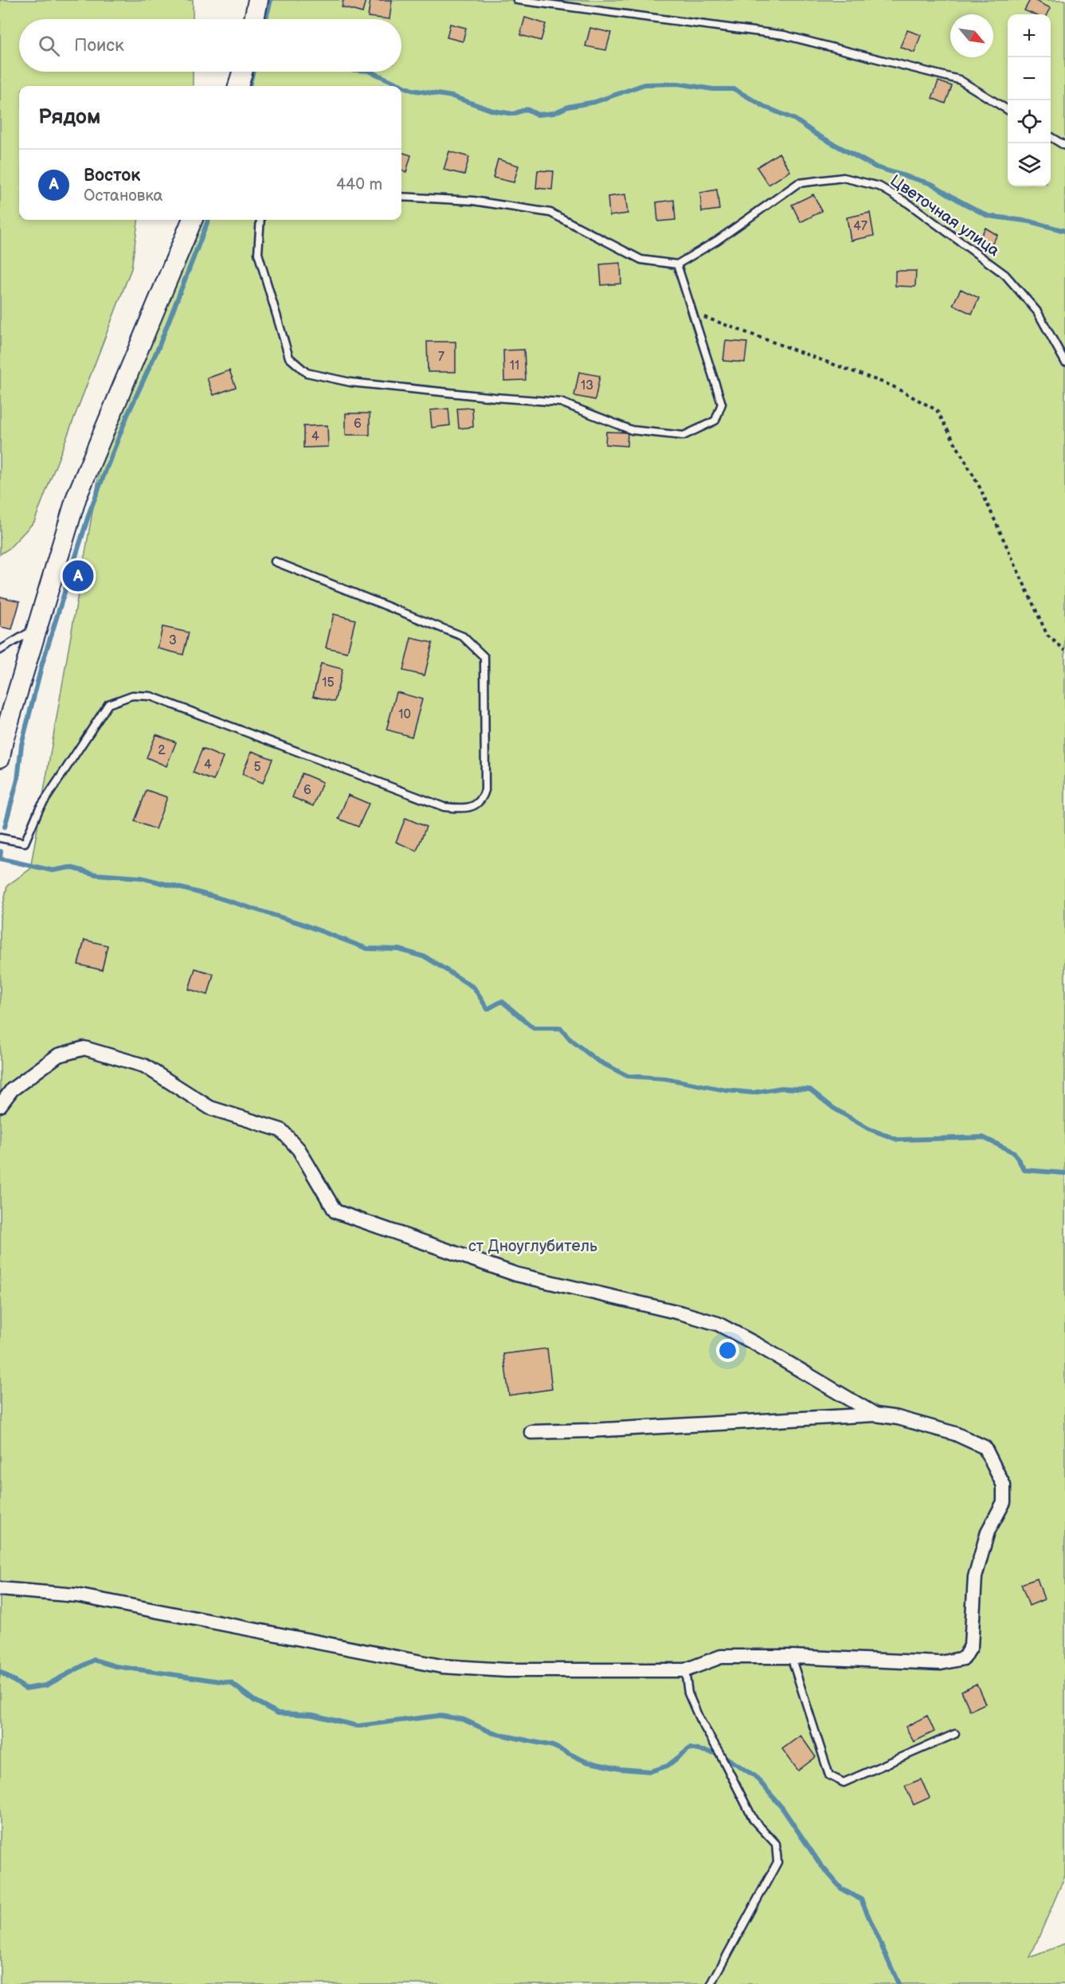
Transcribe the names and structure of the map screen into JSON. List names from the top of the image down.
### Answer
{
  "streets": {
    "lane": ["Цветочная улица"]
  },
  "parks": ["ст Дноуглубитель"],
  "house_numbers": [
    "47",
    "7",
    "11",
    "13",
    "6",
    "4",
    "3",
    "15",
    "10",
    "2",
    "4",
    "5",
    "6"
  ],
  "north": "bottom right",
  "page": {
    "map_buttons": ["+", "−"],
    "search": "Поиск",
    "heading": "Рядом",
    "list": [
      {
        "mark": "A",
        "name": "Восток",
        "note": "Остановка",
        "value": "440 m"
      }
    ],
    "pins": "A"
  }
}
